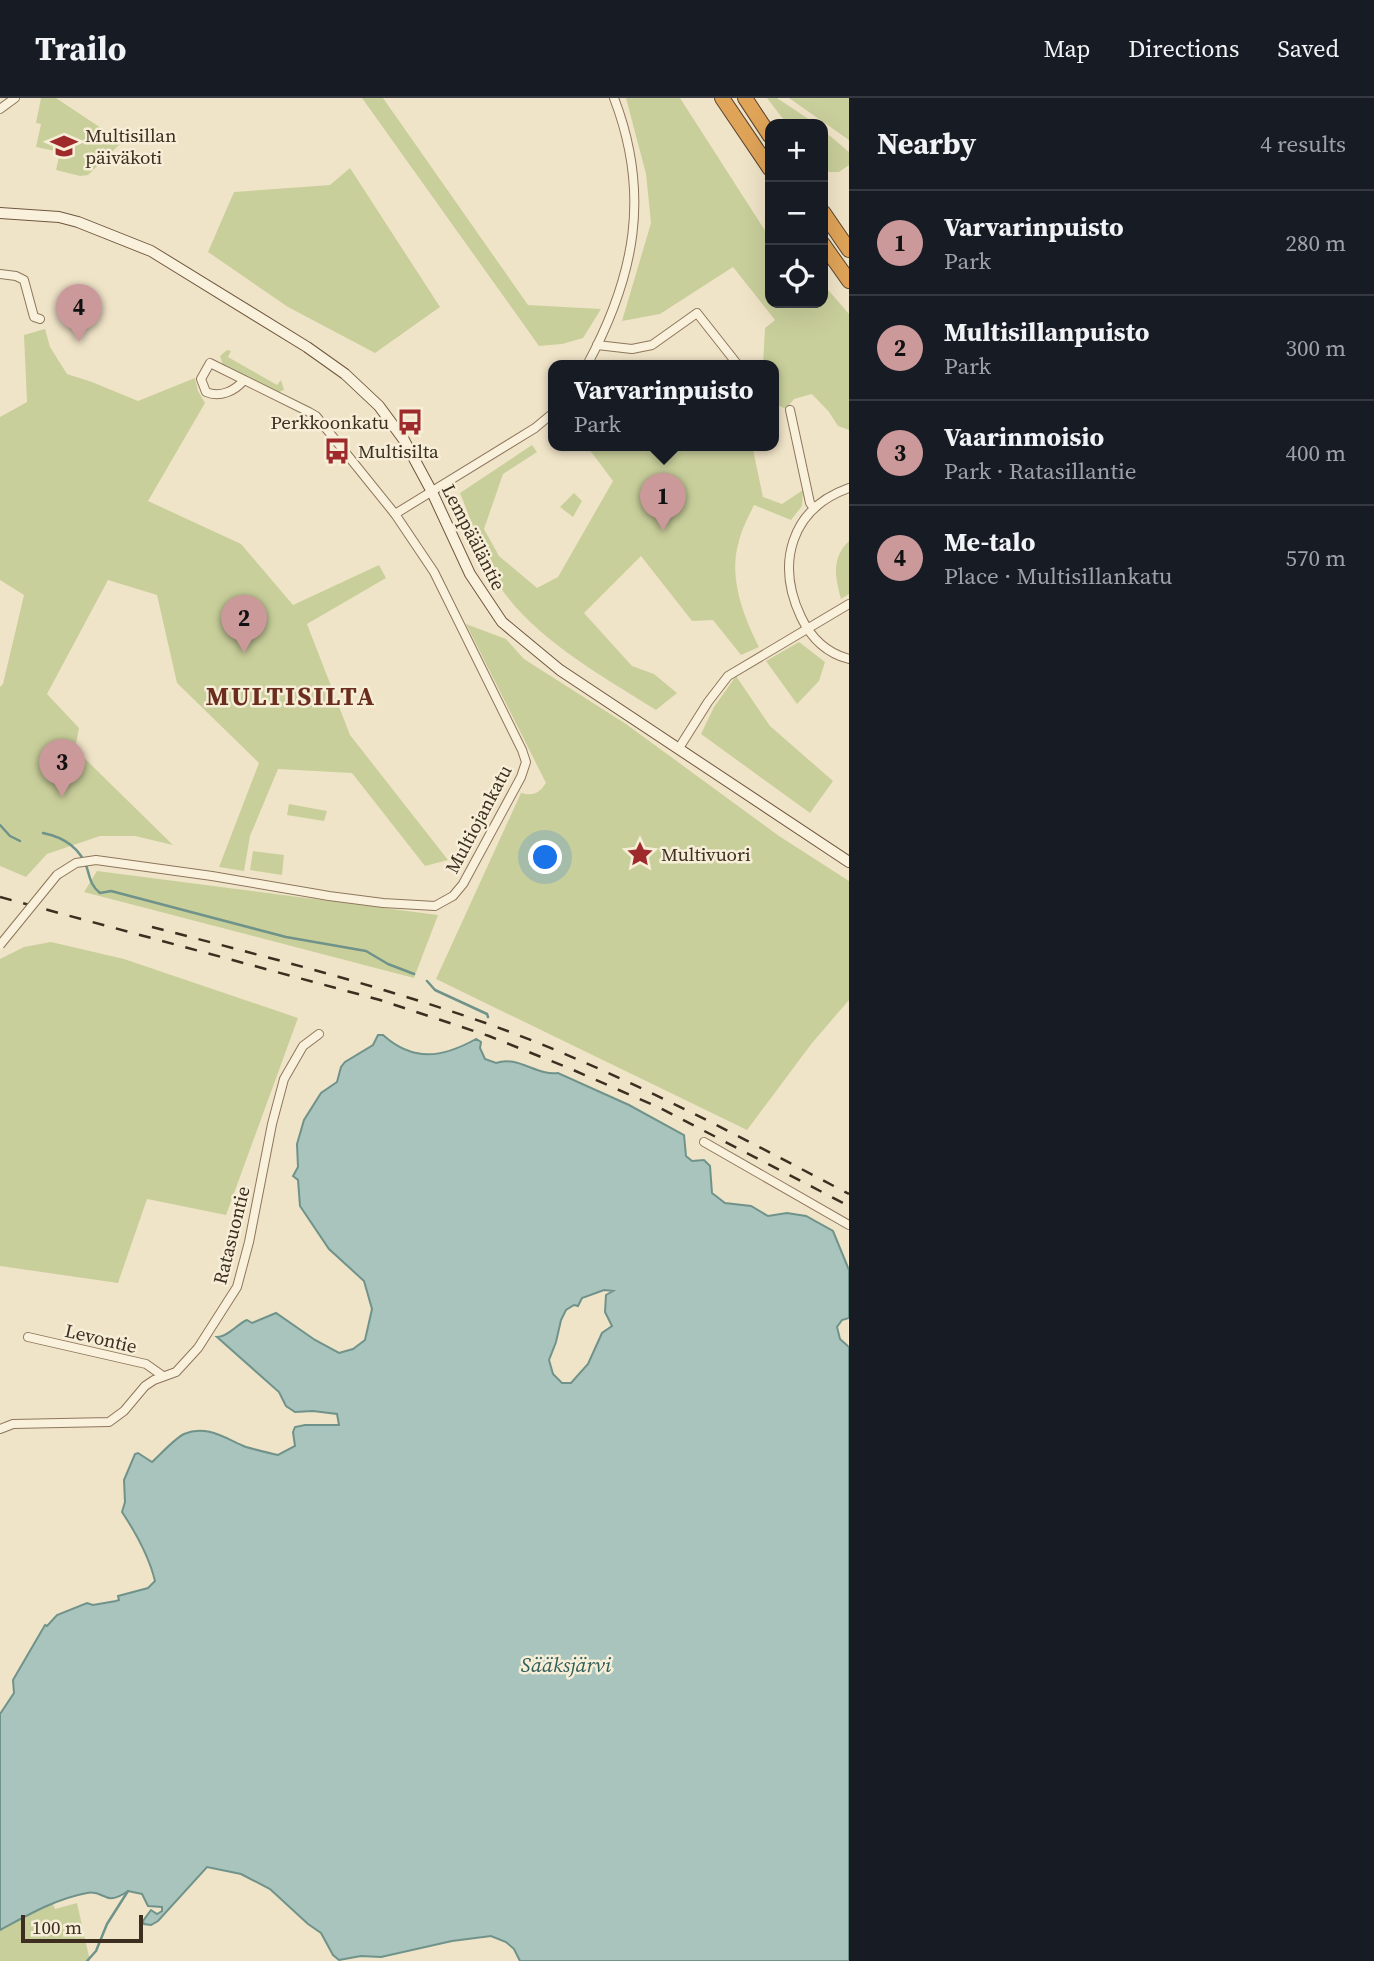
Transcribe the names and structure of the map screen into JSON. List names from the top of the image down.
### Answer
{
  "streets": {
    "main road": ["Lempääläntie"],
    "street": ["Multiojankatu", "Ratasuontie", "Levontie"]
  },
  "crossings": [
    ["Ratasuontie", "Levontie"]
  ],
  "districts": ["MULTISILTA"],
  "water": ["Sääksjärvi"],
  "places": {
    "school or university": ["Multisillan päiväkoti"],
    "bus stop": ["Perkkoonkatu", "Multisilta"],
    "place": ["Multivuori"]
  },
  "scale_bar": "100 m",
  "page": {
    "header": "Trailo",
    "nav": ["Map", "Directions", "Saved"],
    "heading": ["Nearby", "4 results"],
    "map_buttons": ["+", "−"],
    "list": [
      {
        "mark": "1",
        "name": "Varvarinpuisto",
        "note": "Park",
        "value": "280 m"
      },
      {
        "mark": "2",
        "name": "Multisillanpuisto",
        "note": "Park",
        "value": "300 m"
      },
      {
        "mark": "3",
        "name": "Vaarinmoisio",
        "note": "Park · Ratasillantie",
        "value": "400 m"
      },
      {
        "mark": "4",
        "name": "Me-talo",
        "note": "Place · Multisillankatu",
        "value": "570 m"
      }
    ],
    "pins": [
      "4",
      "1",
      "2",
      "3"
    ],
    "popup": ["Varvarinpuisto", "Park"],
    "scale": "100 m"
  }
}
